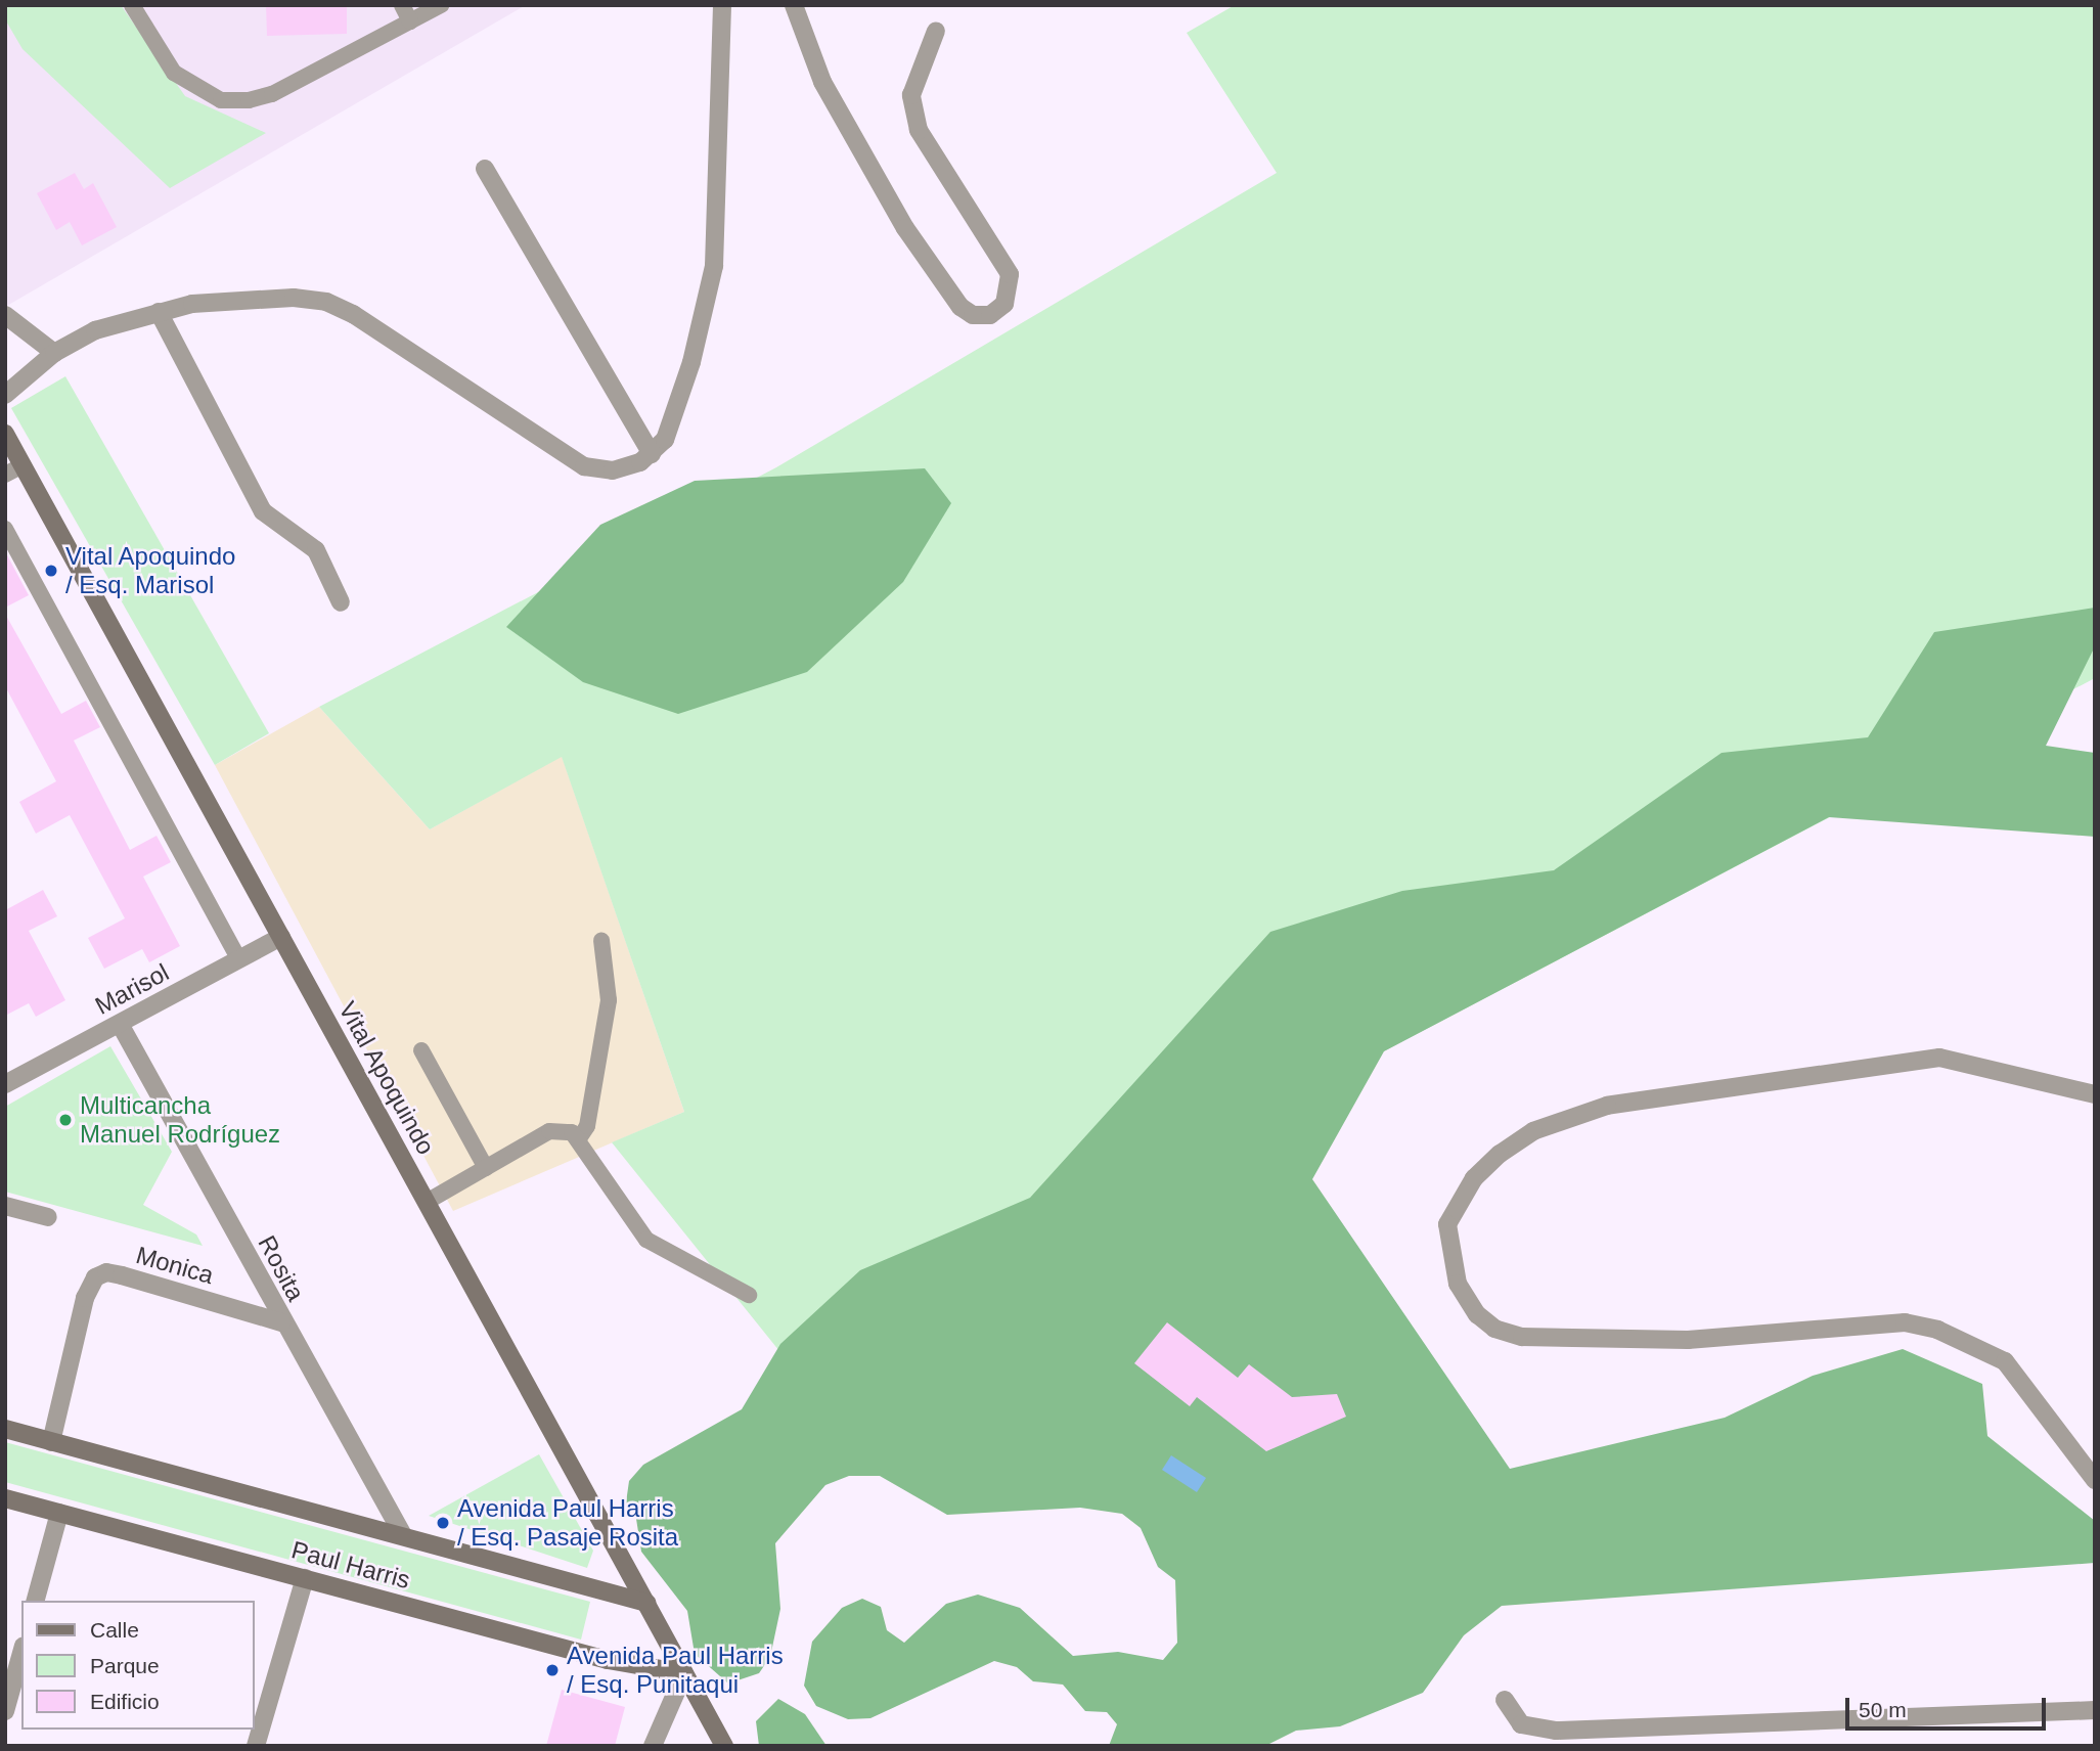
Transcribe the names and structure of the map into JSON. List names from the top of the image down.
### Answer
{
  "streets": {
    "street": [
      "Marisol",
      "Vital Apoquindo",
      "Monica",
      "Rosita",
      "Paul Harris"
    ]
  },
  "crossings": [
    ["Marisol", "Vital Apoquindo"],
    ["Marisol", "Rosita"],
    ["Vital Apoquindo", "Paul Harris"],
    ["Monica", "Rosita"],
    ["Monica", "Paul Harris"],
    ["Rosita", "Paul Harris"]
  ],
  "places": [
    "Vital Apoquindo / Esq. Marisol",
    "Multicancha Manuel Rodríguez",
    "Avenida Paul Harris / Esq. Pasaje Rosita",
    "Avenida Paul Harris / Esq. Punitaqui"
  ],
  "legend": ["Calle", "Parque", "Edificio"],
  "scale_bar": "50 m"
}
